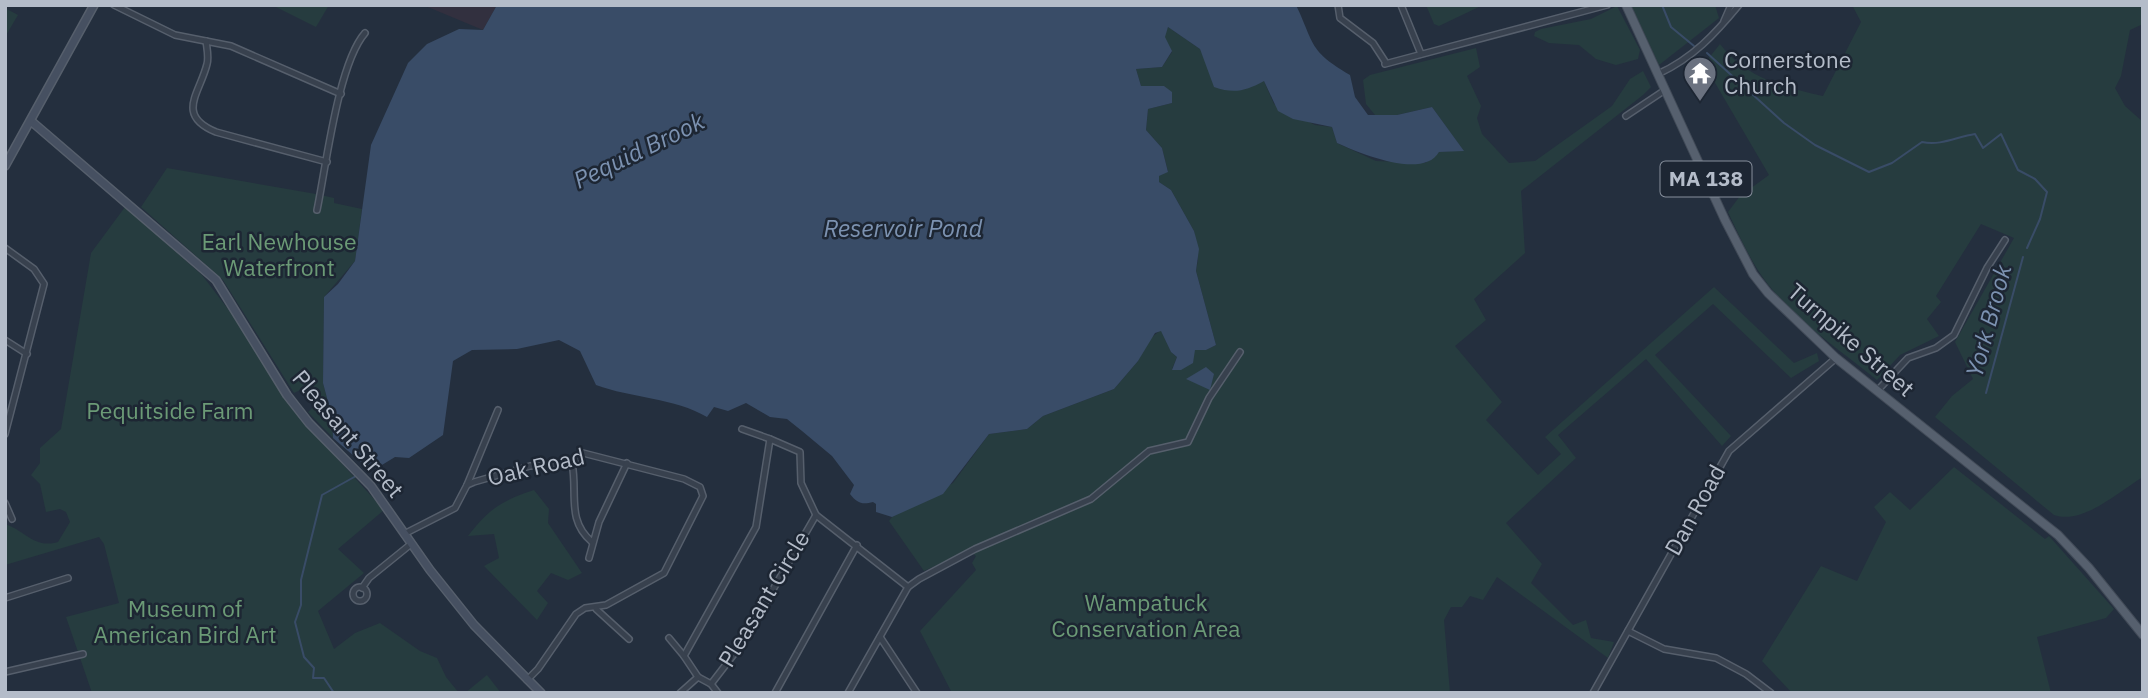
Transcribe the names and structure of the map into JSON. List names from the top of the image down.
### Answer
{
  "streets": {
    "main road": ["MA 138", "Turnpike Street", "Pleasant Street"],
    "street": ["Oak Road", "Dan Road", "Pleasant Circle"]
  },
  "crossings": [
    ["Turnpike Street", "Dan Road"],
    ["Pleasant Street", "Oak Road"]
  ],
  "water": ["Pequid Brook", "Reservoir Pond", "York Brook"],
  "parks": [
    "Earl Newhouse Waterfront",
    "Pequitside Farm",
    "Wampatuck Conservation Area",
    "Museum of American Bird Art"
  ],
  "places": {
    "temple": ["Cornerstone Church"]
  }
}
